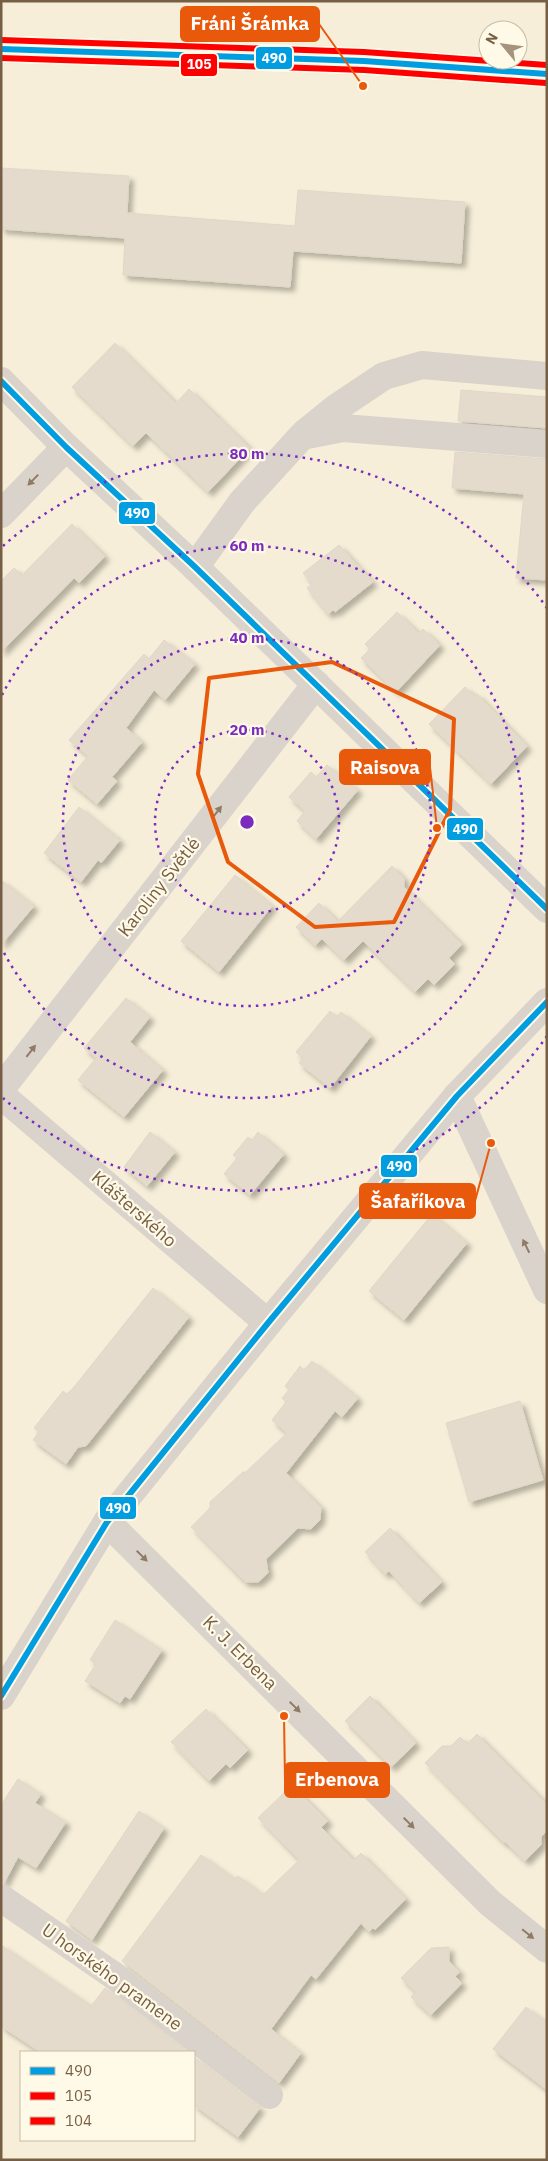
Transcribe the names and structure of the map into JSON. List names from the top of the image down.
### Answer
{
  "streets": {
    "street": [
      "Karoliny Světlé",
      "Klášterského",
      "K. J. Erbena",
      "U horského pramene"
    ]
  },
  "one_way": ["Karoliny Světlé", "K. J. Erbena"],
  "places": [
    "Fráni Šrámka",
    "Raisova",
    "Šafaříkova",
    "Erbenova"
  ],
  "lines": ["transit line 104", "transit line 490", "transit line 105"],
  "legend": ["490", "105", "104"],
  "north": "top left",
  "rings": [
    "80 m",
    "60 m",
    "40 m",
    "20 m"
  ]
}
